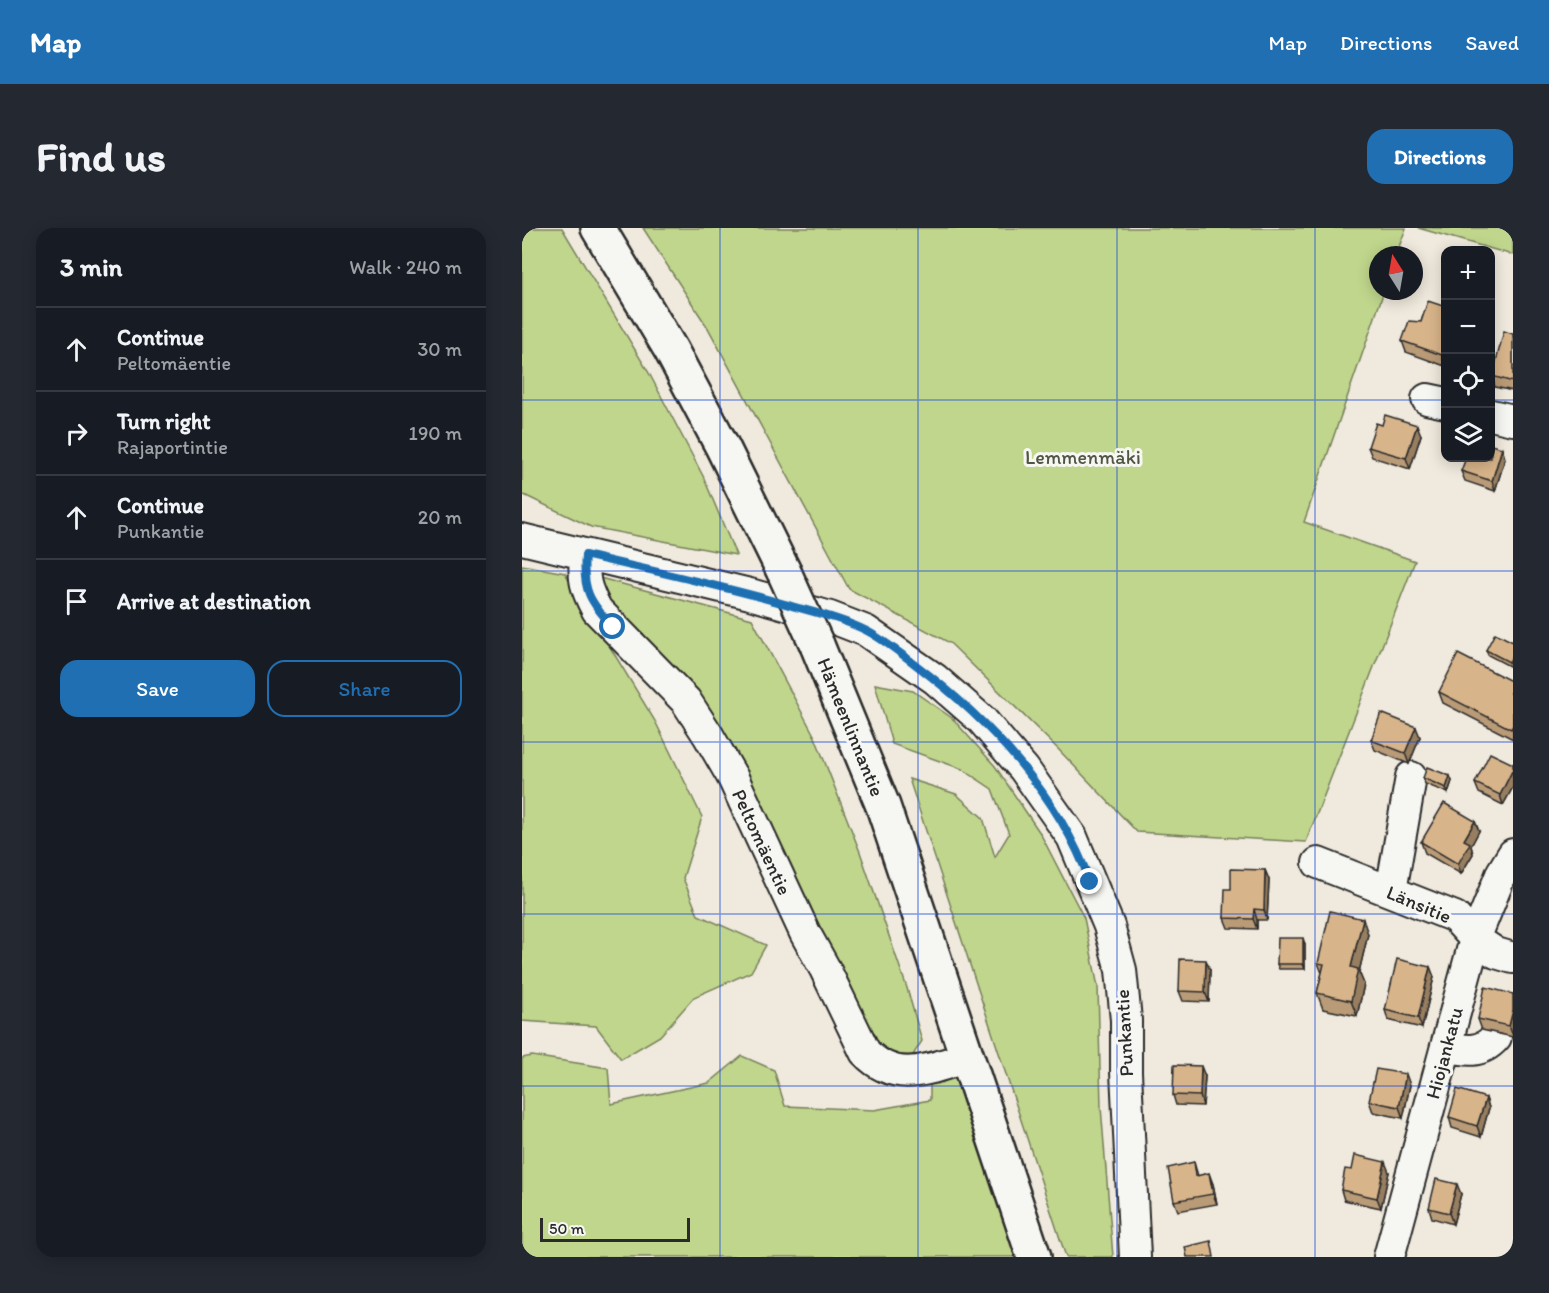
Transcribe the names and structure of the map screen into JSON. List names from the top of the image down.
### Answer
{
  "streets": {
    "main road": ["Hämeenlinnantie"],
    "street": [
      "Peltomäentie",
      "Länsitie",
      "Punkantie",
      "Hiojankatu"
    ]
  },
  "crossings": [
    ["Hämeenlinnantie", "Peltomäentie"],
    ["Peltomäentie", "Punkantie"],
    ["Länsitie", "Hiojankatu"]
  ],
  "parks": ["Lemmenmäki"],
  "scale_bar": "50 m",
  "north": "top",
  "page": {
    "header": "Map",
    "nav": ["Map", "Directions", "Saved"],
    "buttons": [
      "Directions",
      ["Save", "Share"]
    ],
    "title": "Find us",
    "heading": ["3 min", "Walk · 240 m"],
    "map_buttons": ["+", "−"],
    "list": [
      ["Continue", "Peltomäentie", "30 m"],
      ["Turn right", "Rajaportintie", "190 m"],
      ["Continue", "Punkantie", "20 m"],
      "Arrive at destination"
    ],
    "scale": "50 m"
  }
}
